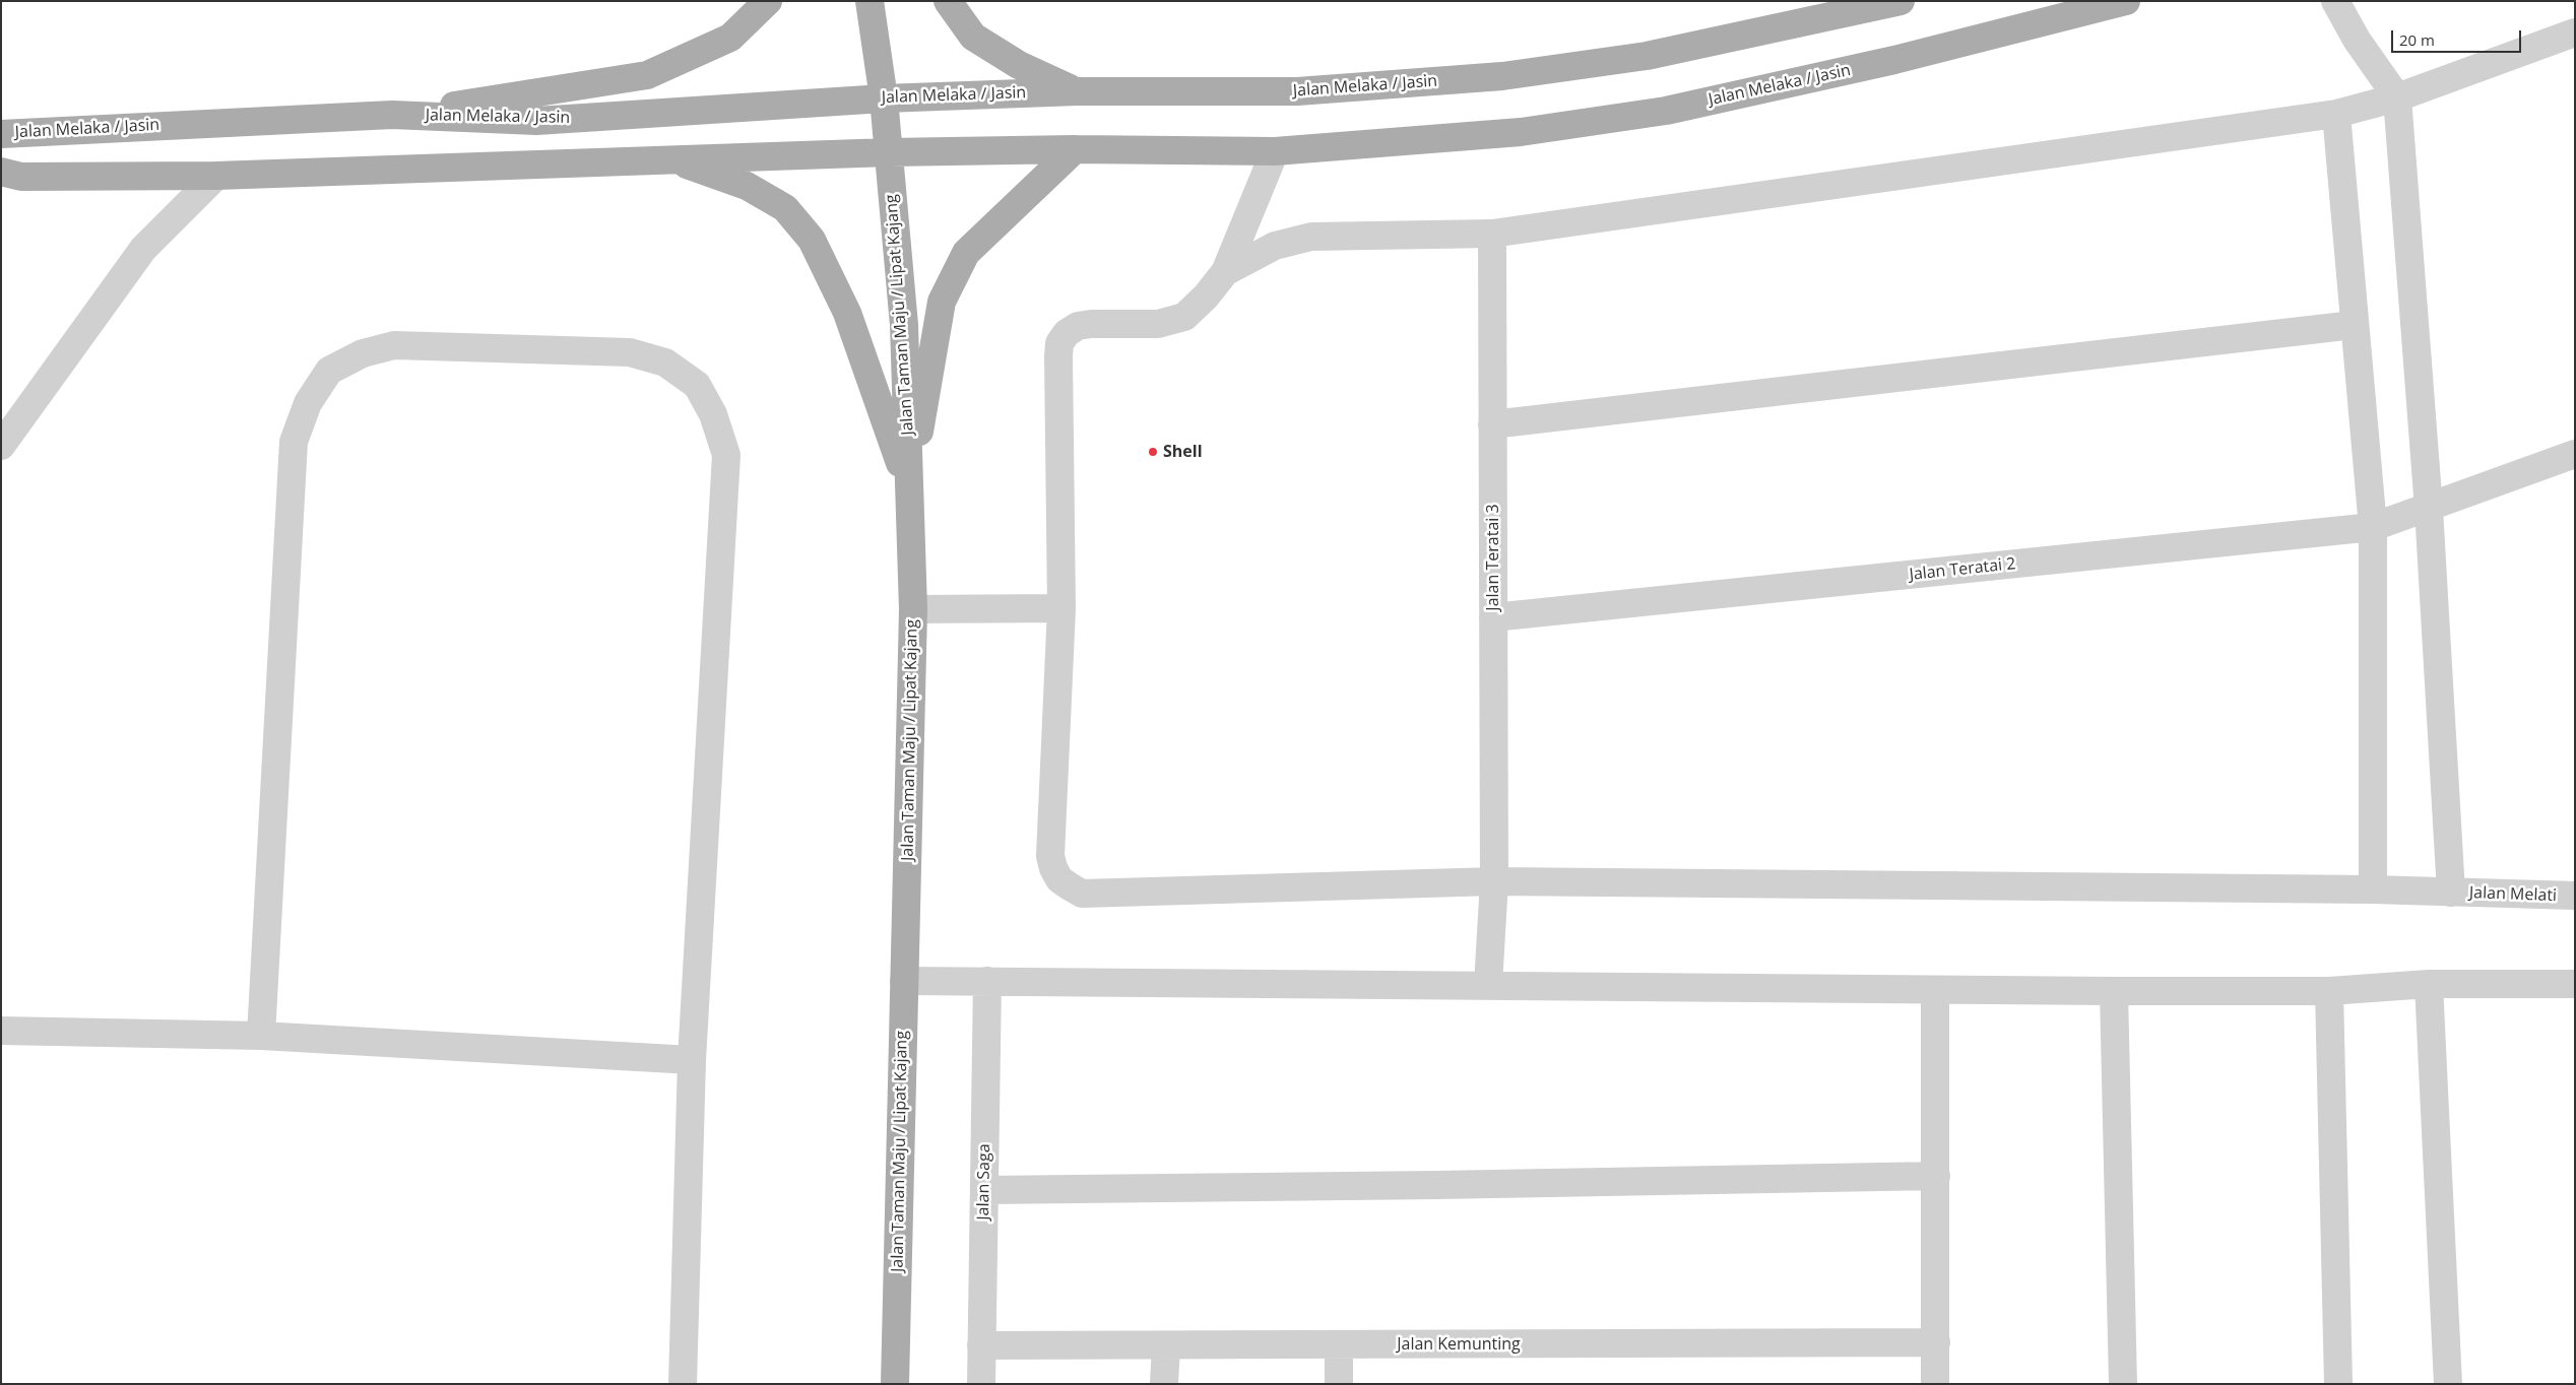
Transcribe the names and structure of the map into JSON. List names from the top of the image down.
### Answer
{
  "streets": {
    "main road": ["Jalan Melaka / Jasin", "Jalan Taman Maju / Lipat Kajang"],
    "street": [
      "Jalan Teratai 3",
      "Jalan Teratai 2",
      "Jalan Melati",
      "Jalan Saga",
      "Jalan Kemunting"
    ]
  },
  "crossings": [
    ["Jalan Melaka / Jasin", "Jalan Taman Maju / Lipat Kajang"],
    ["Jalan Teratai 3", "Jalan Teratai 2"],
    ["Jalan Teratai 3", "Jalan Melati"],
    ["Jalan Saga", "Jalan Kemunting"]
  ],
  "places": ["Shell"],
  "scale_bar": "20 m"
}
